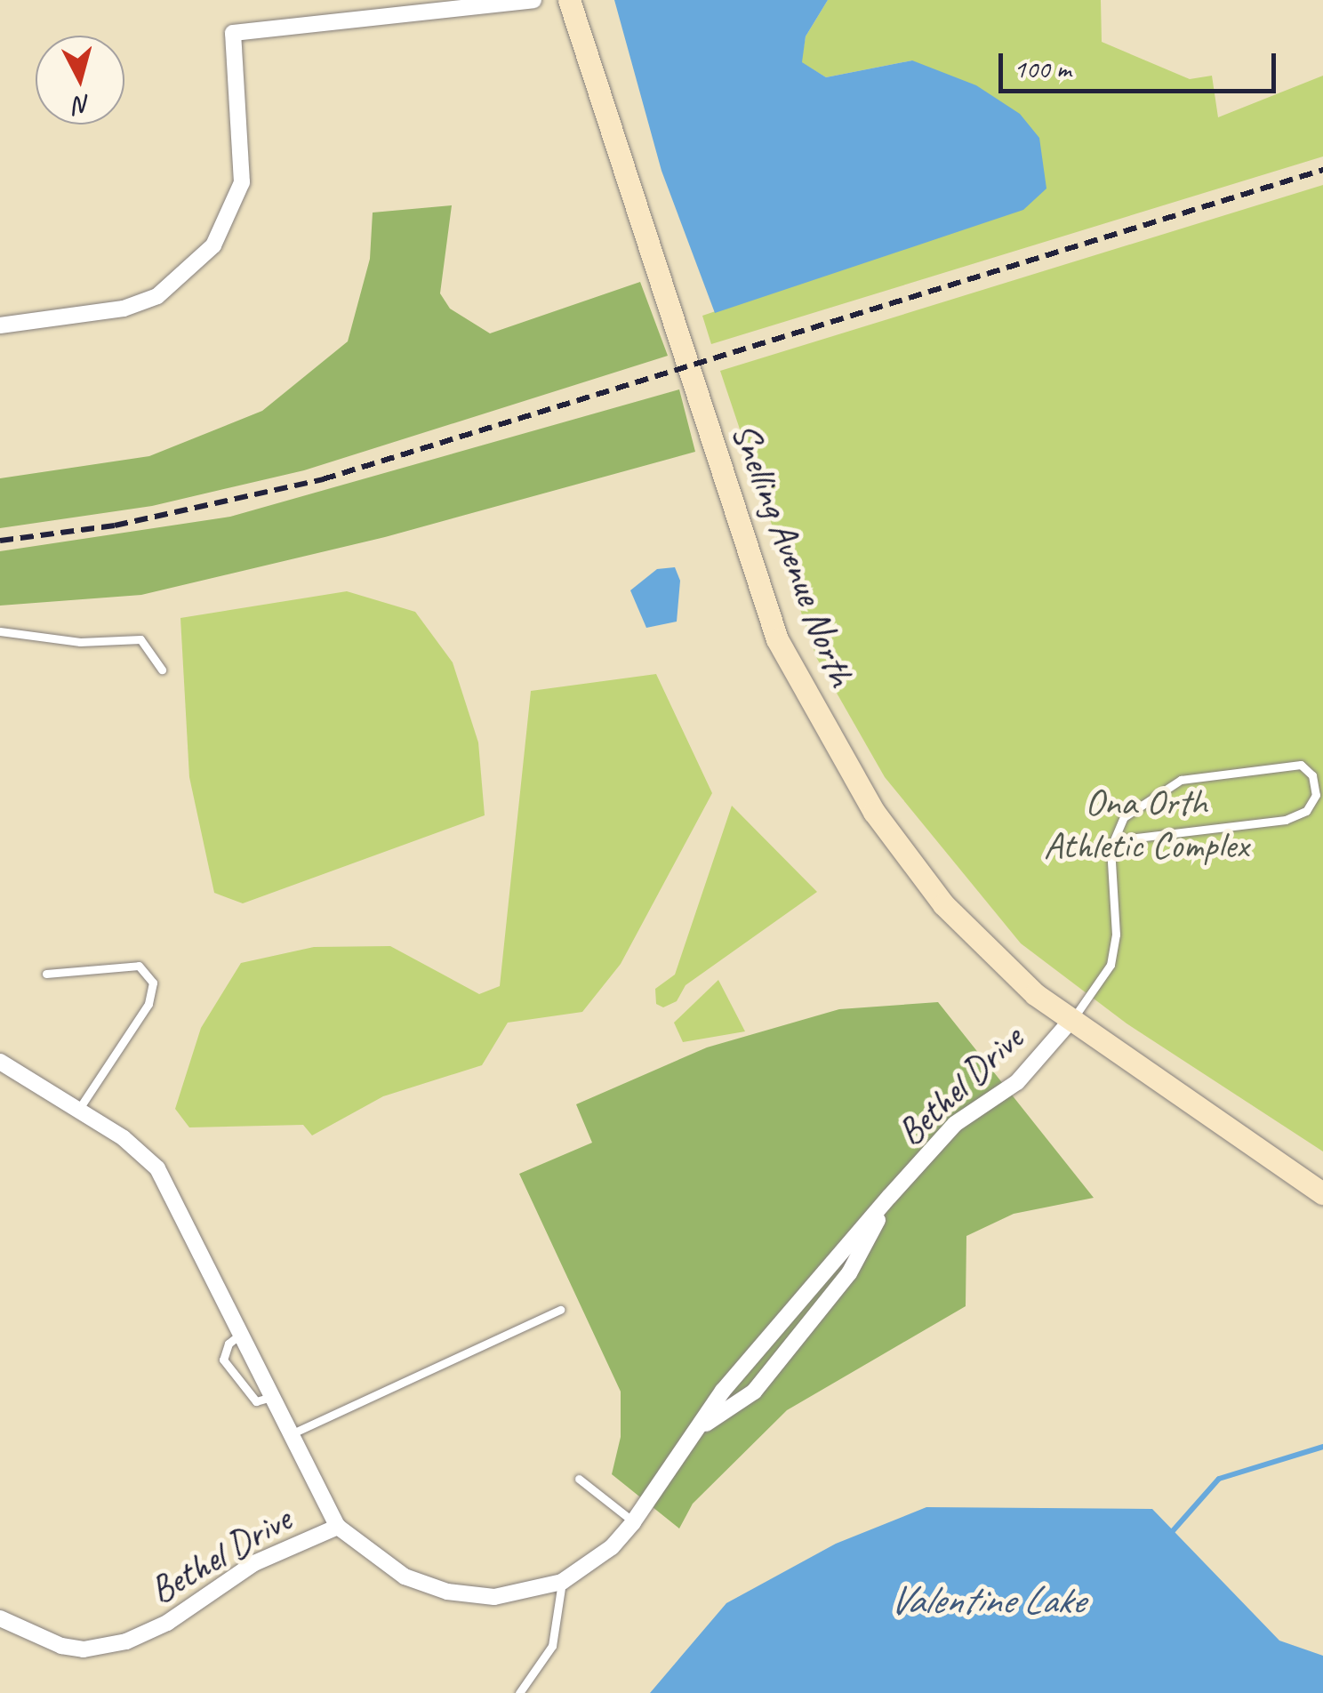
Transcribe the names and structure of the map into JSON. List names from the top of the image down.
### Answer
{
  "streets": {
    "street": ["Snelling Avenue North", "Bethel Drive"]
  },
  "crossings": [
    ["Snelling Avenue North", "Bethel Drive"]
  ],
  "water": ["Valentine Lake"],
  "parks": ["Ona Orth Athletic Complex"],
  "scale_bar": "100 m",
  "north": "bottom"
}
